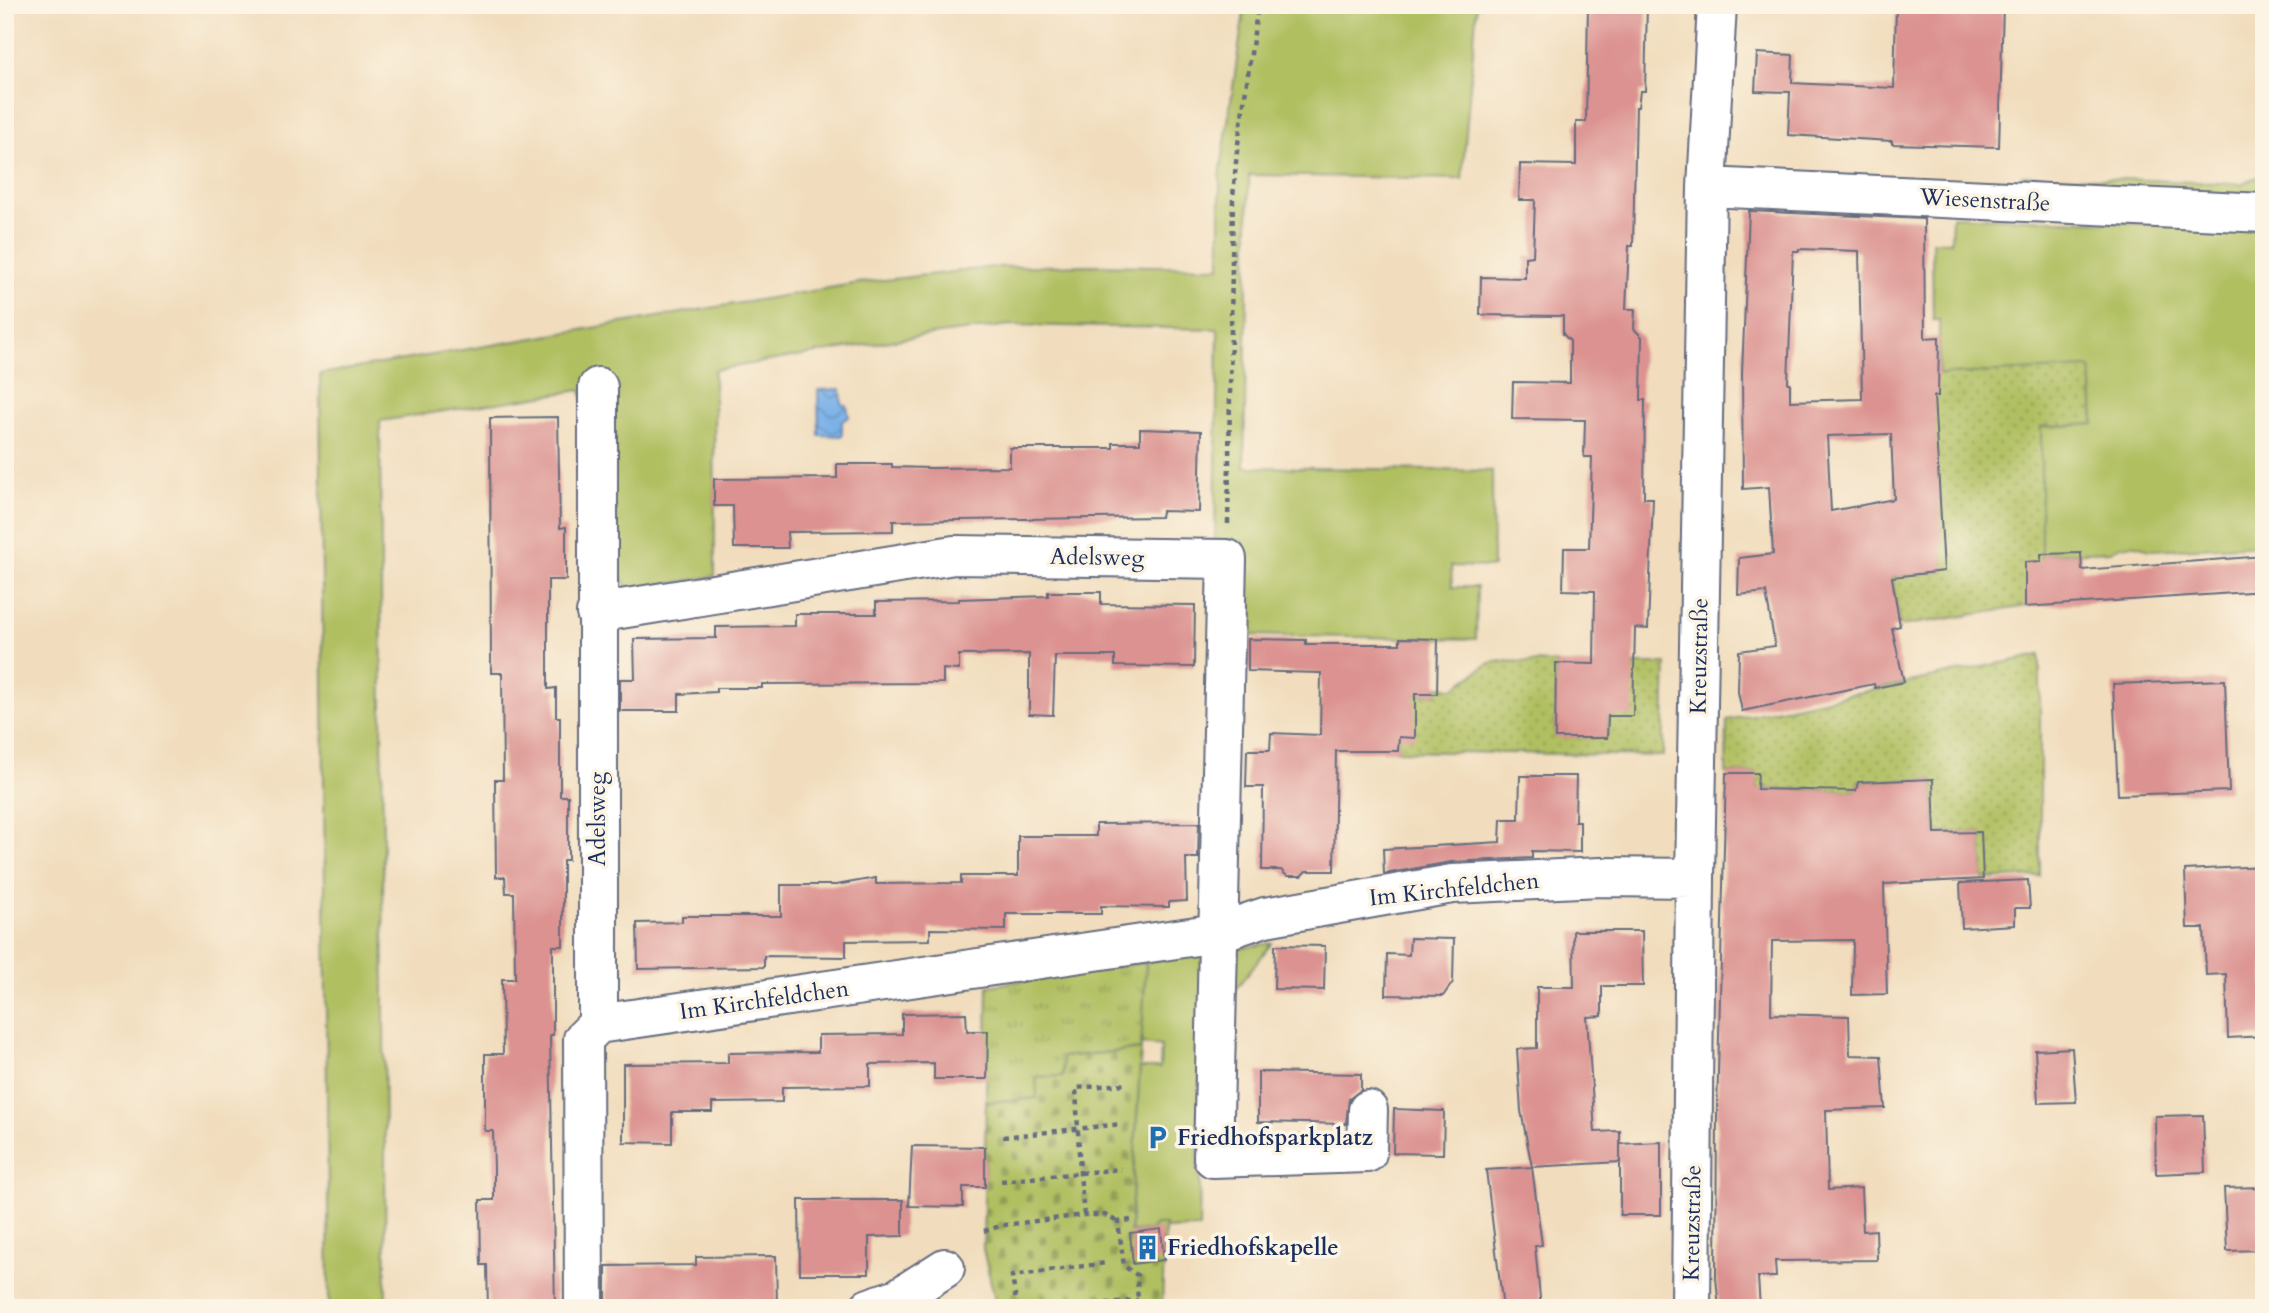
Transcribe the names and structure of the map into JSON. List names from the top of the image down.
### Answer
{
  "streets": {
    "street": [
      "Wiesenstraße",
      "Adelsweg",
      "Kreuzstraße",
      "Im Kirchfeldchen"
    ]
  },
  "crossings": [
    ["Wiesenstraße", "Kreuzstraße"],
    ["Adelsweg", "Im Kirchfeldchen"],
    ["Kreuzstraße", "Im Kirchfeldchen"]
  ],
  "places": {
    "parking": ["Friedhofsparkplatz"],
    "building": ["Friedhofskapelle"]
  }
}
